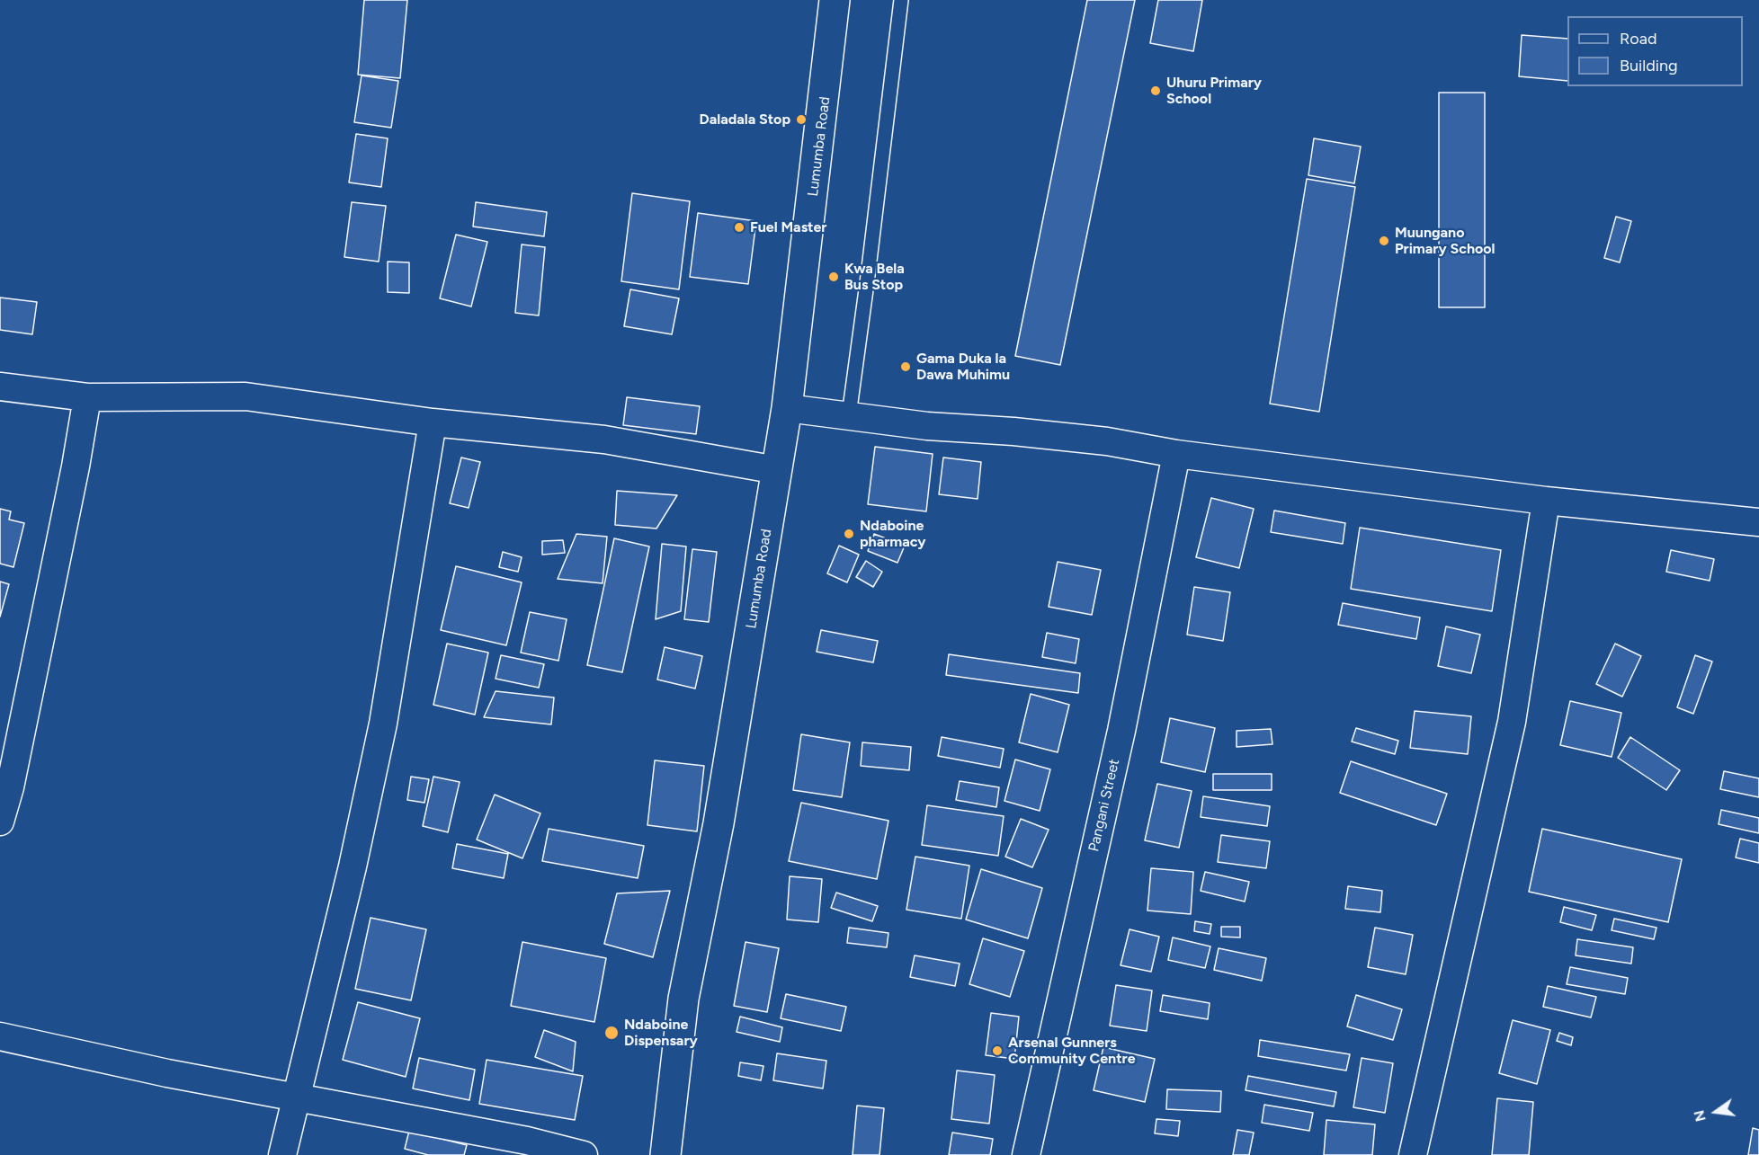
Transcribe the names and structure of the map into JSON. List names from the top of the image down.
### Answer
{
  "streets": {
    "main road": ["Lumumba Road"],
    "street": ["Pangani Street"]
  },
  "places": [
    "Uhuru Primary School",
    "Daladala Stop",
    "Fuel Master",
    "Muungano Primary School",
    "Kwa Bela Bus Stop",
    "Gama Duka la Dawa Muhimu",
    "Ndaboine pharmacy",
    "Ndaboine Dispensary",
    "Arsenal Gunners Community Centre"
  ],
  "legend": ["Road", "Building"],
  "north": "left"
}
